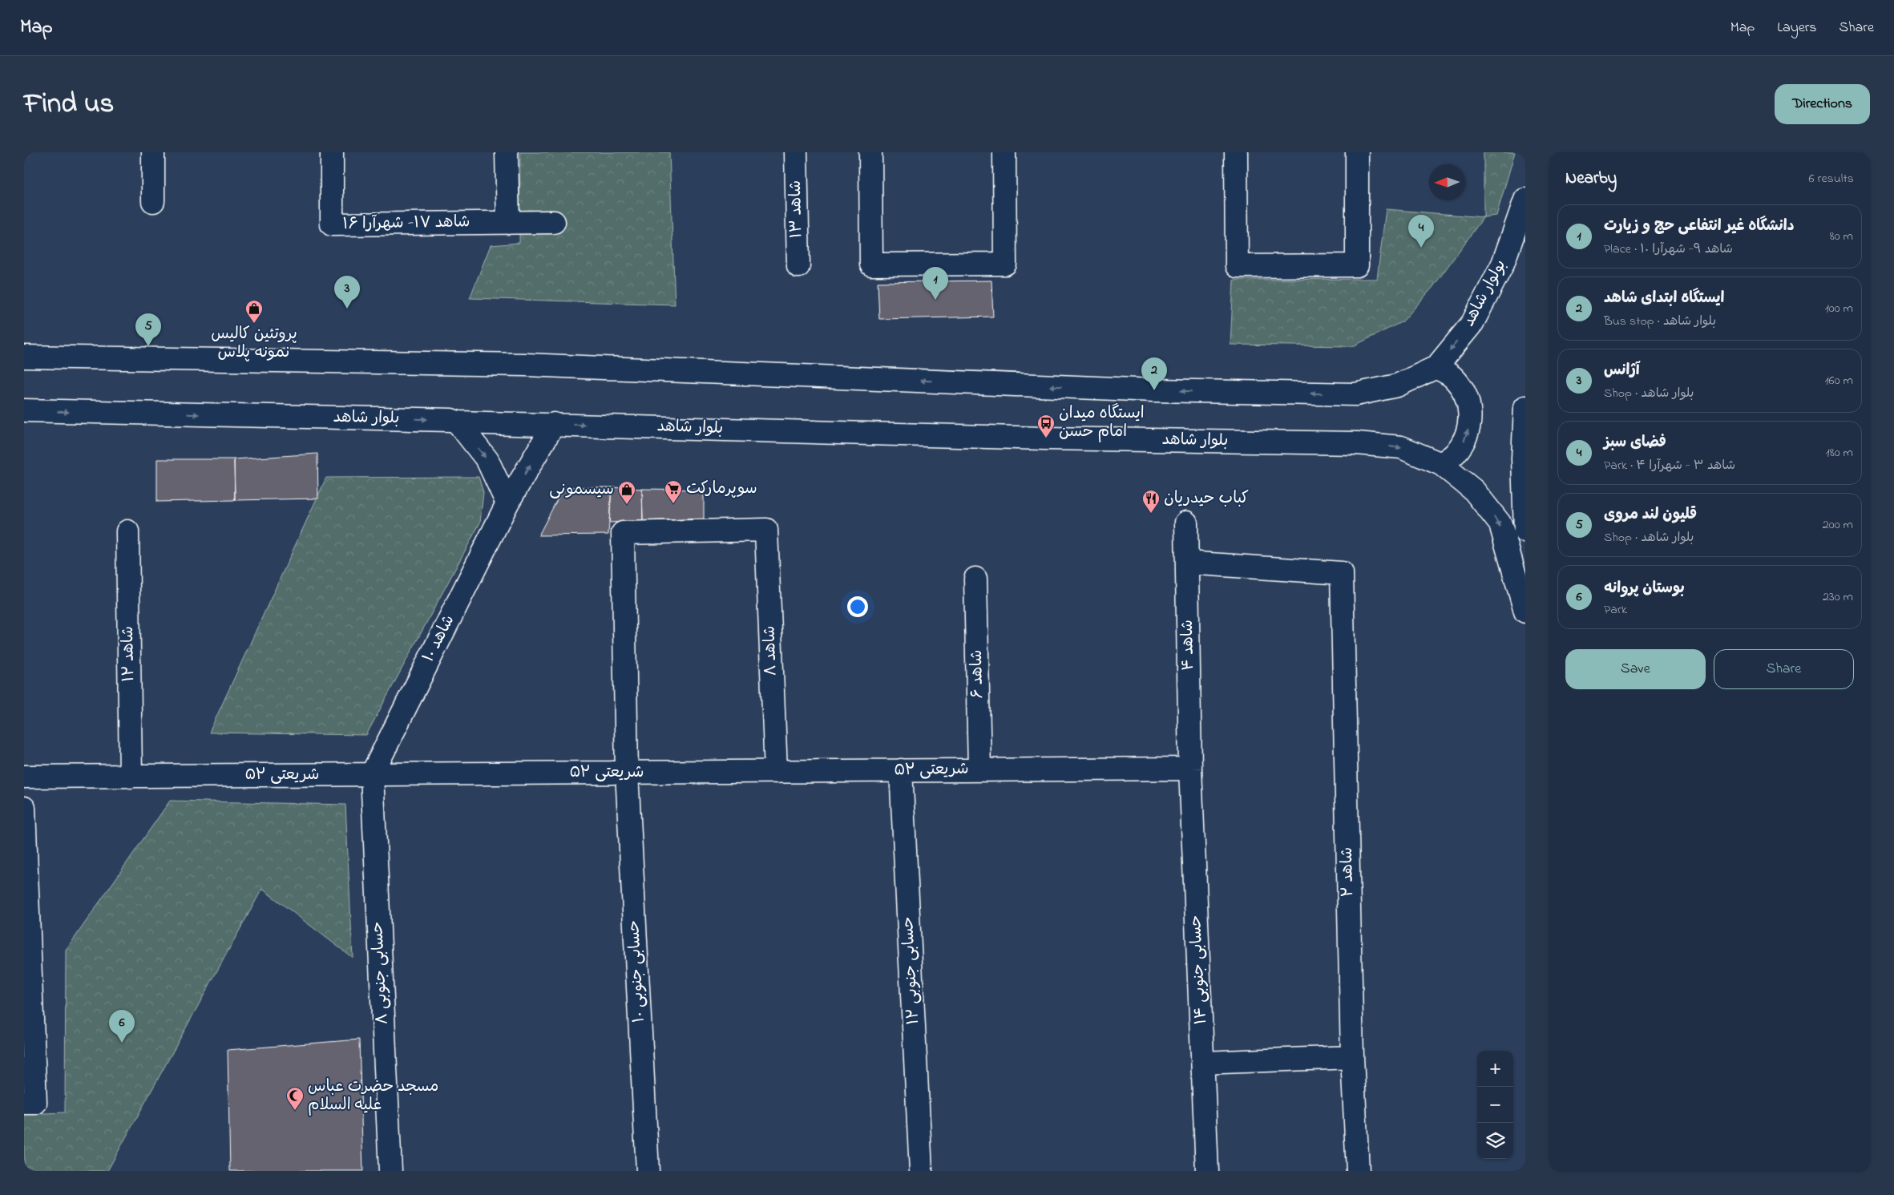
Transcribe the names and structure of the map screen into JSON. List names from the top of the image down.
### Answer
{
  "streets": {
    "main road": [
      "شاهد ۱۳",
      "شاهد ۱۷- شهرآرا ۱۶",
      "بولوار شاهد",
      "بلوار شاهد",
      "شاهد ۱۰",
      "شاهد ۴",
      "شاهد ۸",
      "شاهد ۱۲",
      "شاهد ۶",
      "شریعتی ۵۲",
      "شاهد ۲",
      "حسابی جنوبی ۱۴",
      "حسابی جنوبی ۱۲",
      "حسابی جنوبی ۱۰",
      "حسابی جنوبی ۸"
    ]
  },
  "crossings": [
    ["بلوار شاهد", "شاهد ۱۰"],
    ["شاهد ۱۰", "شریعتی ۵۲"],
    ["شاهد ۱۰", "حسابی جنوبی ۸"],
    ["شاهد ۴", "شریعتی ۵۲"],
    ["شاهد ۴", "شاهد ۲"],
    ["شاهد ۴", "حسابی جنوبی ۱۴"],
    ["شاهد ۸", "شریعتی ۵۲"],
    ["شاهد ۸", "حسابی جنوبی ۱۰"],
    ["شاهد ۱۲", "شریعتی ۵۲"],
    ["شاهد ۶", "شریعتی ۵۲"],
    ["شریعتی ۵۲", "حسابی جنوبی ۱۴"],
    ["شریعتی ۵۲", "حسابی جنوبی ۱۲"],
    ["شریعتی ۵۲", "حسابی جنوبی ۱۰"],
    ["شریعتی ۵۲", "حسابی جنوبی ۸"]
  ],
  "one_way": ["بولوار شاهد", "بلوار شاهد"],
  "places": {
    "shop": ["پروتئین کالیس نمونه پلاس", "سیسمونی"],
    "bus stop": ["ایستگاه میدان امام حسن"],
    "supermarket": ["سوپرمارکت"],
    "restaurant": ["کباب حیدریان"],
    "mosque": ["مسجد حضرت عباس علیه السلام"]
  },
  "north": "left",
  "page": {
    "header": "Map",
    "nav": ["Map", "Layers", "Share"],
    "title": "Find us",
    "buttons": [
      "Directions",
      ["Save", "Share"]
    ],
    "heading": ["Nearby", "6 results"],
    "list": [
      {
        "mark": "1",
        "name": "دانشگاه غیر انتفاعی حج و زیارت",
        "note": "Place · شاهد ۹- شهرآرا ۱۰",
        "value": "80 m"
      },
      {
        "mark": "2",
        "name": "ایستگاه ابتدای شاهد",
        "note": "Bus stop · بلوار شاهد",
        "value": "100 m"
      },
      {
        "mark": "3",
        "name": "آژانس",
        "note": "Shop · بلوار شاهد",
        "value": "160 m"
      },
      {
        "mark": "4",
        "name": "فضای سبز",
        "note": "Park · شاهد ۳ - شهرآرا ۴",
        "value": "180 m"
      },
      {
        "mark": "5",
        "name": "قلیون لند مروی",
        "note": "Shop · بلوار شاهد",
        "value": "200 m"
      },
      {
        "mark": "6",
        "name": "بوستان پروانه",
        "note": "Park",
        "value": "230 m"
      }
    ],
    "pins": [
      "4",
      "1",
      "3",
      "5",
      "2",
      "6"
    ],
    "map_buttons": ["+", "−"]
  }
}
